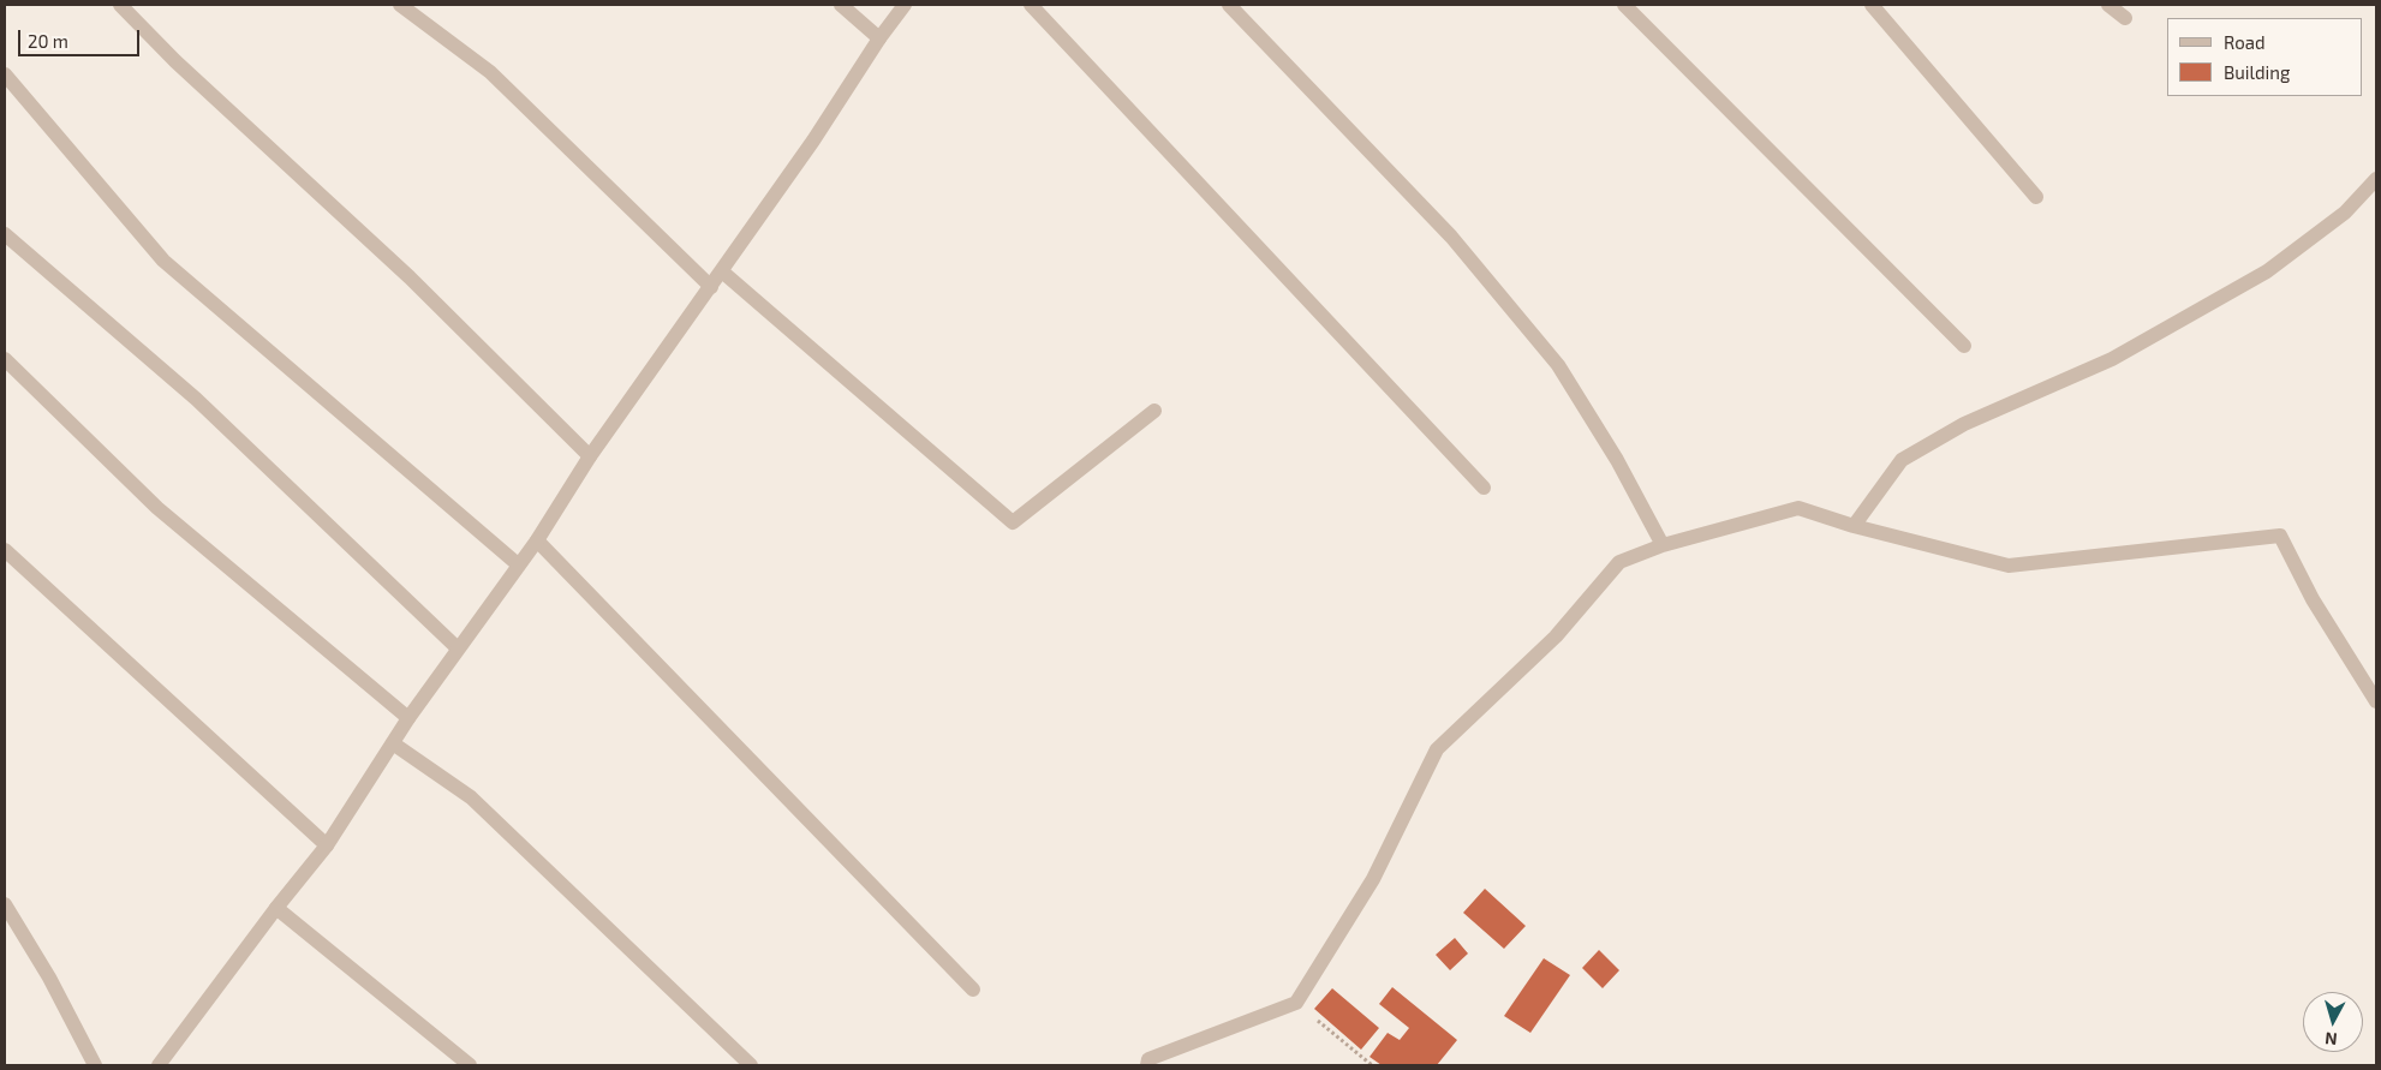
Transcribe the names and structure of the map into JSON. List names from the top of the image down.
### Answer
{
  "legend": ["Road", "Building"],
  "scale_bar": "20 m",
  "north": "bottom"
}
